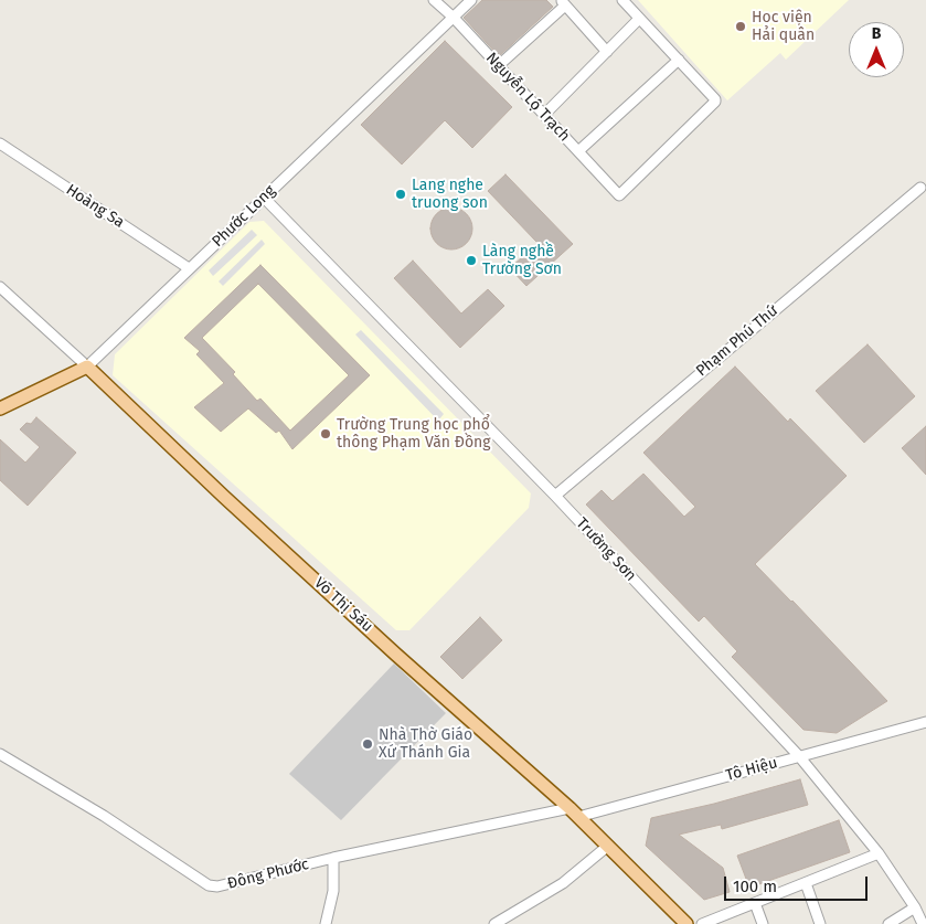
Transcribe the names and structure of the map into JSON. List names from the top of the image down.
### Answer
{
  "streets": {
    "main road": ["Phước Long", "Võ Thị Sáu"],
    "street": [
      "Nguyễn Lộ Trạch",
      "Hoàng Sa",
      "Phạm Phú Thứ",
      "Trường Sơn",
      "Tô Hiệu",
      "Đông Phước"
    ]
  },
  "crossings": [
    ["Nguyễn Lộ Trạch", "Phước Long"],
    ["Hoàng Sa", "Phước Long"],
    ["Phước Long", "Trường Sơn"],
    ["Phước Long", "Võ Thị Sáu"],
    ["Phạm Phú Thứ", "Trường Sơn"],
    ["Trường Sơn", "Tô Hiệu"],
    ["Võ Thị Sáu", "Tô Hiệu"],
    ["Võ Thị Sáu", "Đông Phước"],
    ["Tô Hiệu", "Đông Phước"]
  ],
  "places": [
    "Học viện Hải quân",
    "Lang nghe truong son",
    "Làng nghề Trường Sơn",
    "Trường Trung học phổ thông Phạm Văn Đồng",
    "Nhà Thờ Giáo Xứ Thánh Gia"
  ],
  "scale_bar": "100 m",
  "north": "top"
}
